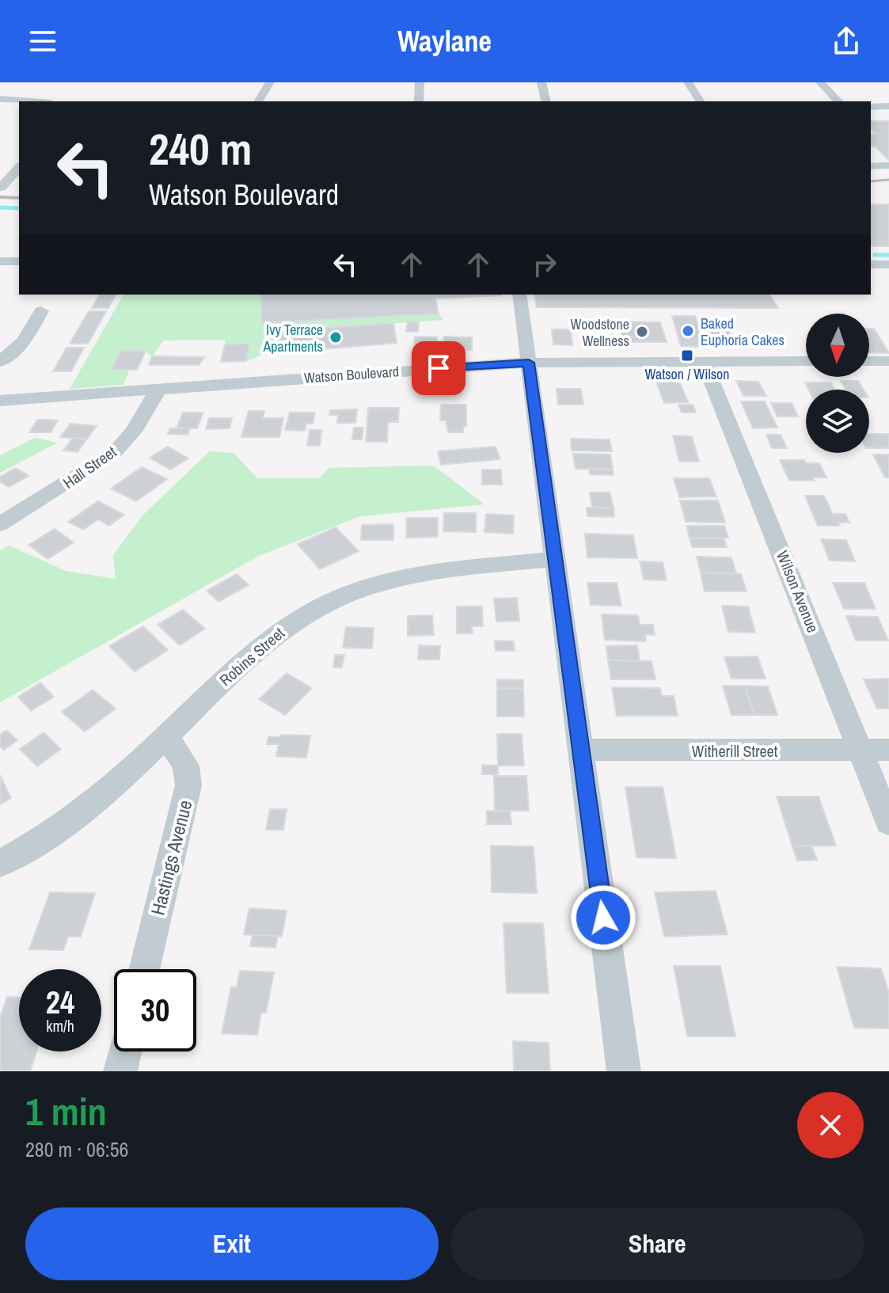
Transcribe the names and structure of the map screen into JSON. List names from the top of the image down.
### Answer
{
  "streets": {
    "street": [
      "Watson Boulevard",
      "Hall Street",
      "Wilson Avenue",
      "Robins Street",
      "Witherill Street",
      "Hastings Avenue"
    ]
  },
  "crossings": [
    ["Watson Boulevard", "Hall Street"],
    ["Watson Boulevard", "Wilson Avenue"],
    ["Wilson Avenue", "Witherill Street"],
    ["Robins Street", "Hastings Avenue"]
  ],
  "places": {
    "other": ["Baked Euphoria Cakes", "Woodstone Wellness", "Ivy Terrace Apartments"],
    "transit": ["Watson / Wilson"]
  },
  "north": "bottom",
  "page": {
    "header": "Waylane",
    "turn": ["240 m", "Watson Boulevard"],
    "speed": "24 km/h",
    "limit": "30",
    "heading": ["1 min", "280 m · 06:56"],
    "buttons": ["Exit", "Share"]
  }
}
